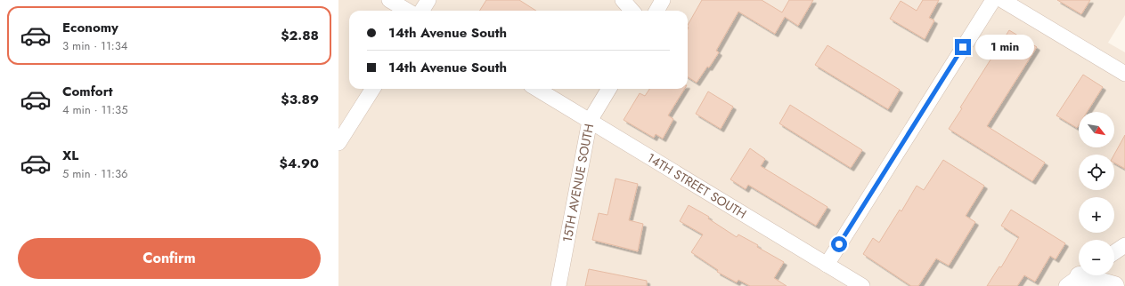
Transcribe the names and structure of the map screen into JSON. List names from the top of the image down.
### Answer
{
  "streets": {
    "street": ["15TH AVENUE SOUTH", "14TH STREET SOUTH"]
  },
  "crossings": [
    ["15TH AVENUE SOUTH", "14TH STREET SOUTH"]
  ],
  "north": "bottom right",
  "page": {
    "list": [
      {
        "name": "Economy",
        "note": "3 min · 11:34",
        "value": "$2.88"
      },
      {
        "name": "Comfort",
        "note": "4 min · 11:35",
        "value": "$3.89"
      },
      {
        "name": "XL",
        "note": "5 min · 11:36",
        "value": "$4.90"
      }
    ],
    "banner": ["14th Avenue South", "14th Avenue South"],
    "bubble": "1 min",
    "map_buttons": ["+", "−"],
    "buttons": "Confirm"
  }
}
